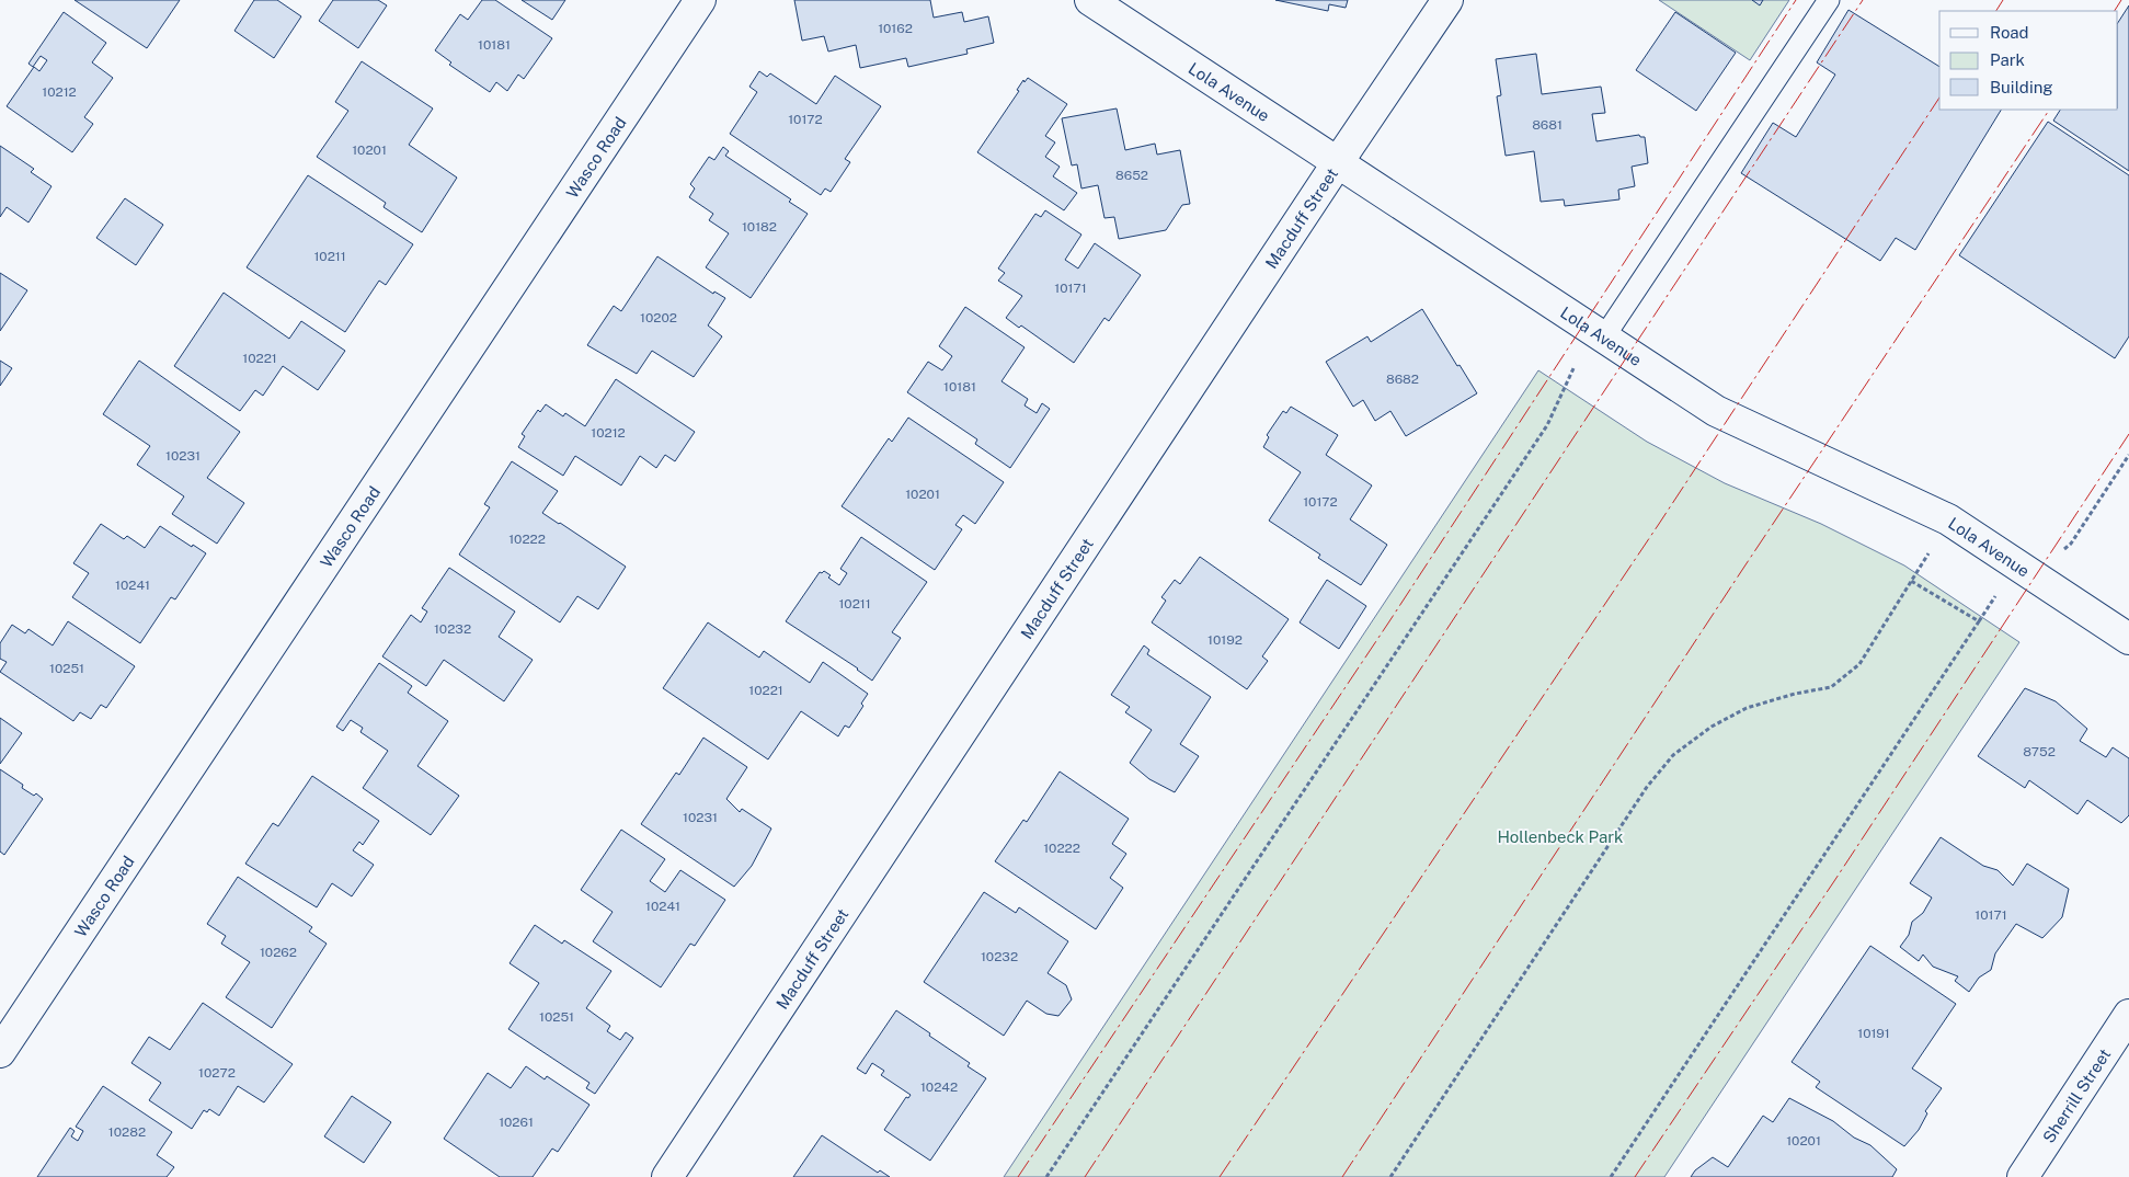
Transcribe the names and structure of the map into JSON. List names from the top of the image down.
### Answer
{
  "streets": {
    "street": [
      "Lola Avenue",
      "Wasco Road",
      "Macduff Street",
      "Sherrill Street"
    ]
  },
  "crossings": [
    ["Lola Avenue", "Macduff Street"]
  ],
  "parks": ["Hollenbeck Park"],
  "house_numbers": [
    "10162",
    "10181",
    "10212",
    "10172",
    "8681",
    "10201",
    "8652",
    "10182",
    "10211",
    "10171",
    "10202",
    "10221",
    "8682",
    "10181",
    "10212",
    "10231",
    "10201",
    "10172",
    "10222",
    "10241",
    "10211",
    "10232",
    "10192",
    "10251",
    "10221",
    "8752",
    "10231",
    "10222",
    "10241",
    "10171",
    "10262",
    "10232",
    "10251",
    "10191",
    "10272",
    "10242",
    "10261",
    "10282",
    "10201"
  ],
  "legend": ["Road", "Park", "Building"]
}
